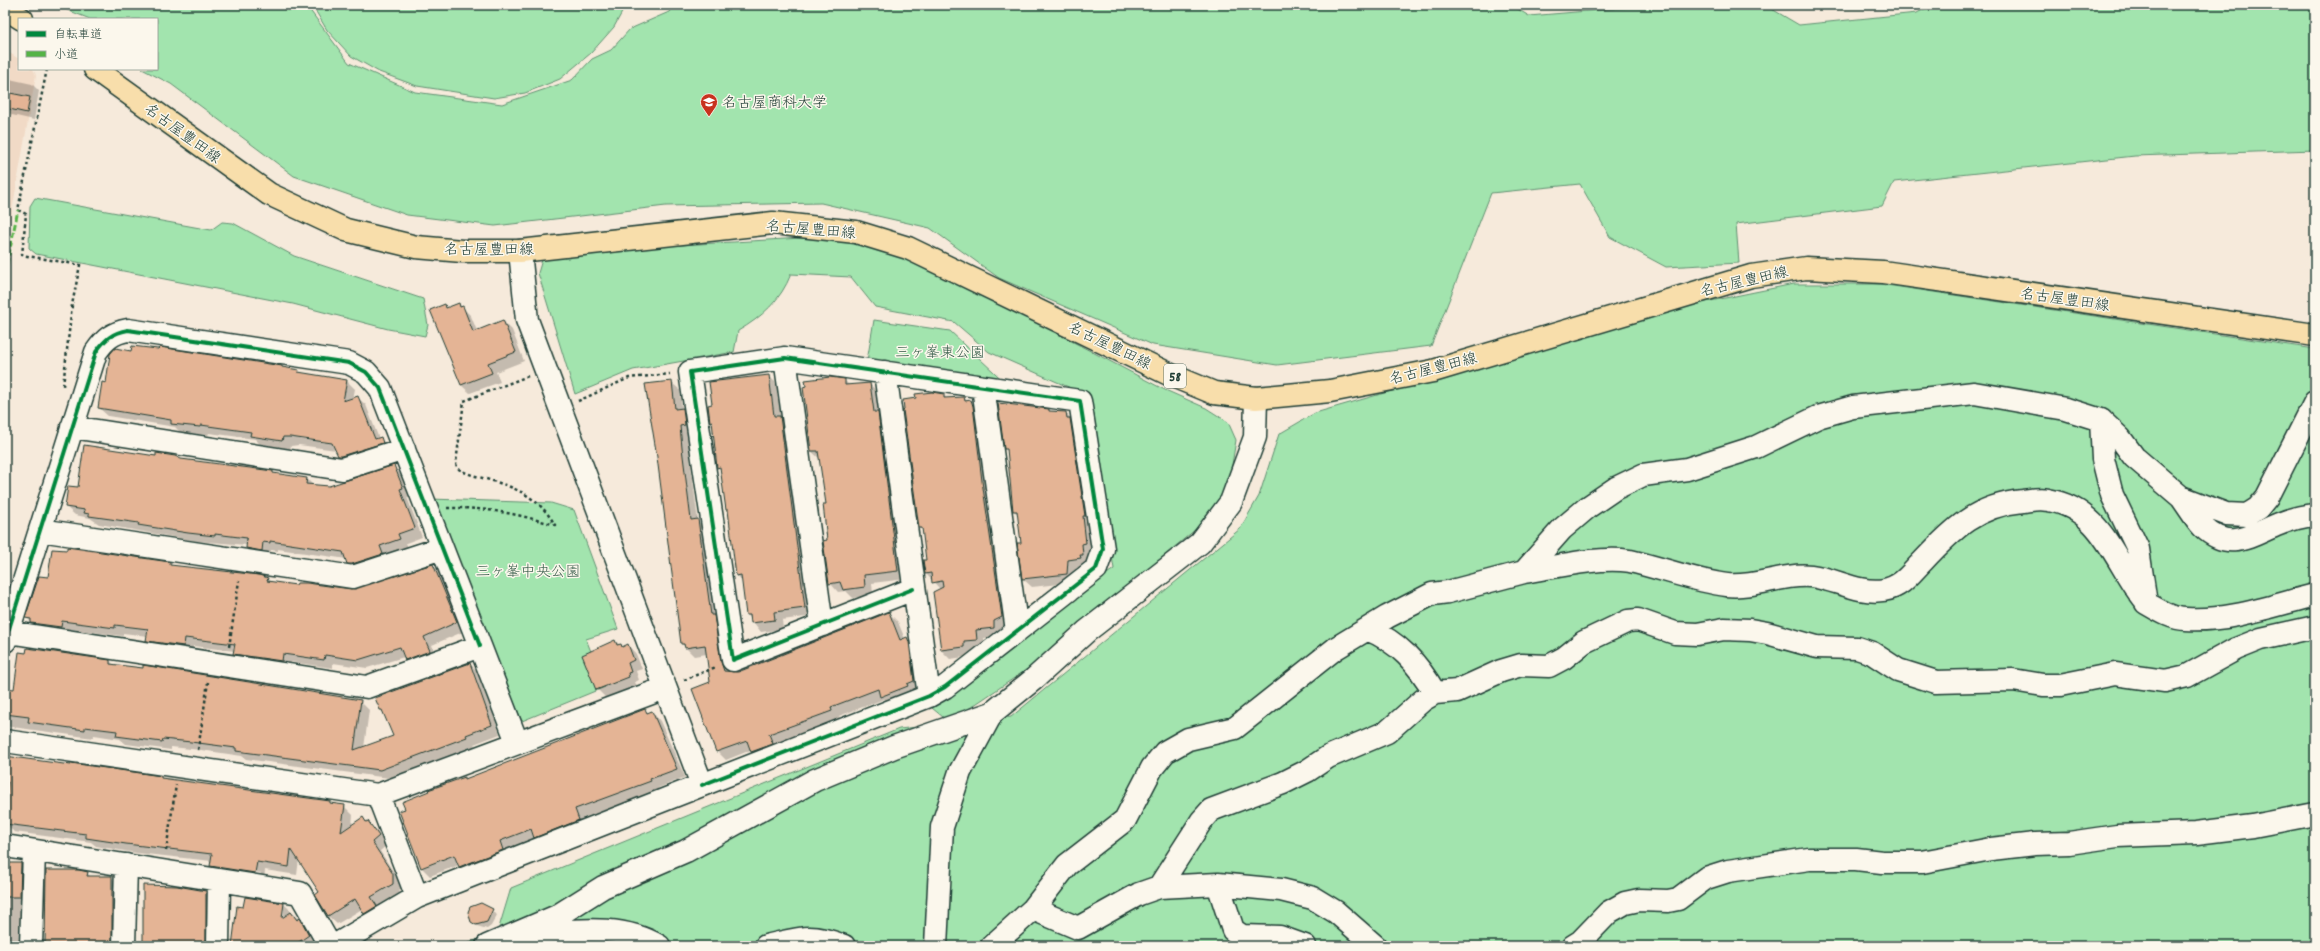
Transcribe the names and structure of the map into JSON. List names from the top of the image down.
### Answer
{
  "streets": {
    "main road": ["名古屋豊田線", "58"]
  },
  "parks": ["三ヶ峯東公園", "三ヶ峯中央公園"],
  "places": {
    "school or university": ["名古屋商科大学"]
  },
  "legend": ["自転車道", "小道"]
}
